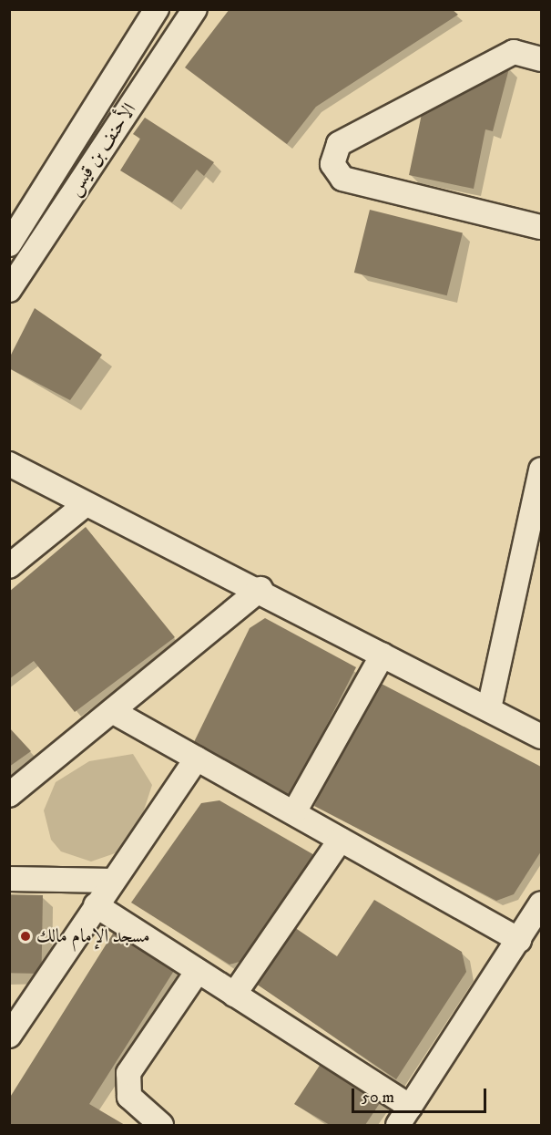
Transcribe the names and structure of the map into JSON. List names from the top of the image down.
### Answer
{
  "streets": {
    "street": ["الأحنف بن قيس"]
  },
  "places": ["مسجد الإمام مالك"],
  "scale_bar": "50 m"
}
